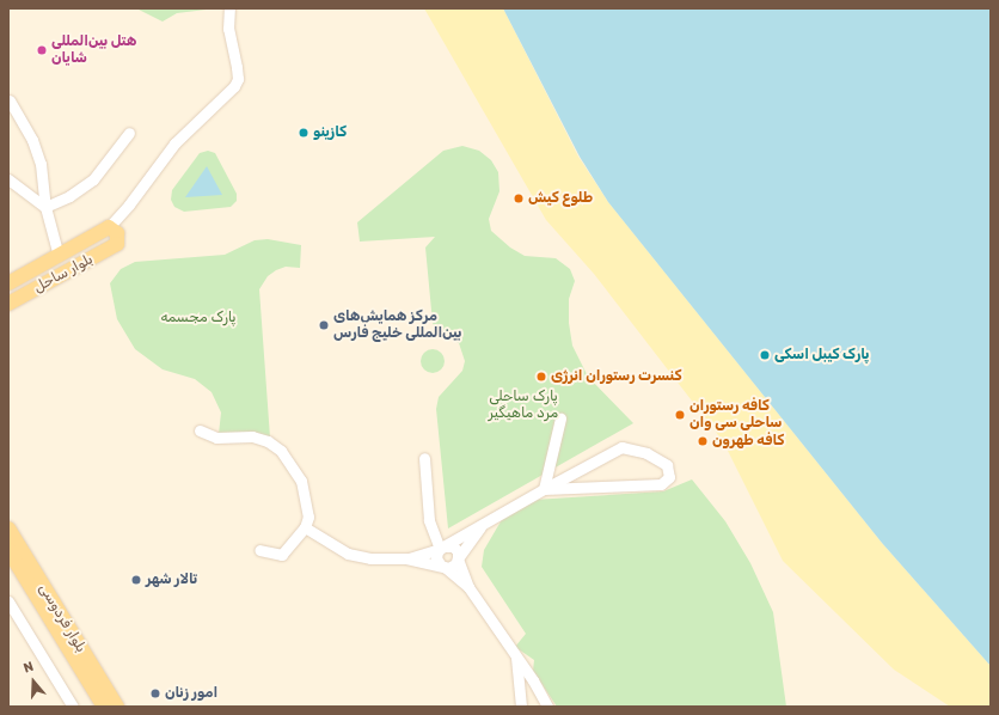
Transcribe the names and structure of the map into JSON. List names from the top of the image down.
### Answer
{
  "streets": {
    "main road": ["بلوار ساحل", "بلوار فردوسی"]
  },
  "parks": ["پارک مجسمه", "پارک ساحلی مرد ماهیگیر"],
  "places": [
    "هتل بین‌المللی شایان",
    "کازینو",
    "طلوع کیش",
    "مرکز همایش‌های بین‌المللی خلیج فارس",
    "پارک کیبل اسکی",
    "کنسرت رستوران انرژی",
    "کافه رستوران ساحلی سی وان",
    "کافه طهرون",
    "تالار شهر",
    "امور زنان"
  ],
  "north": "top"
}
